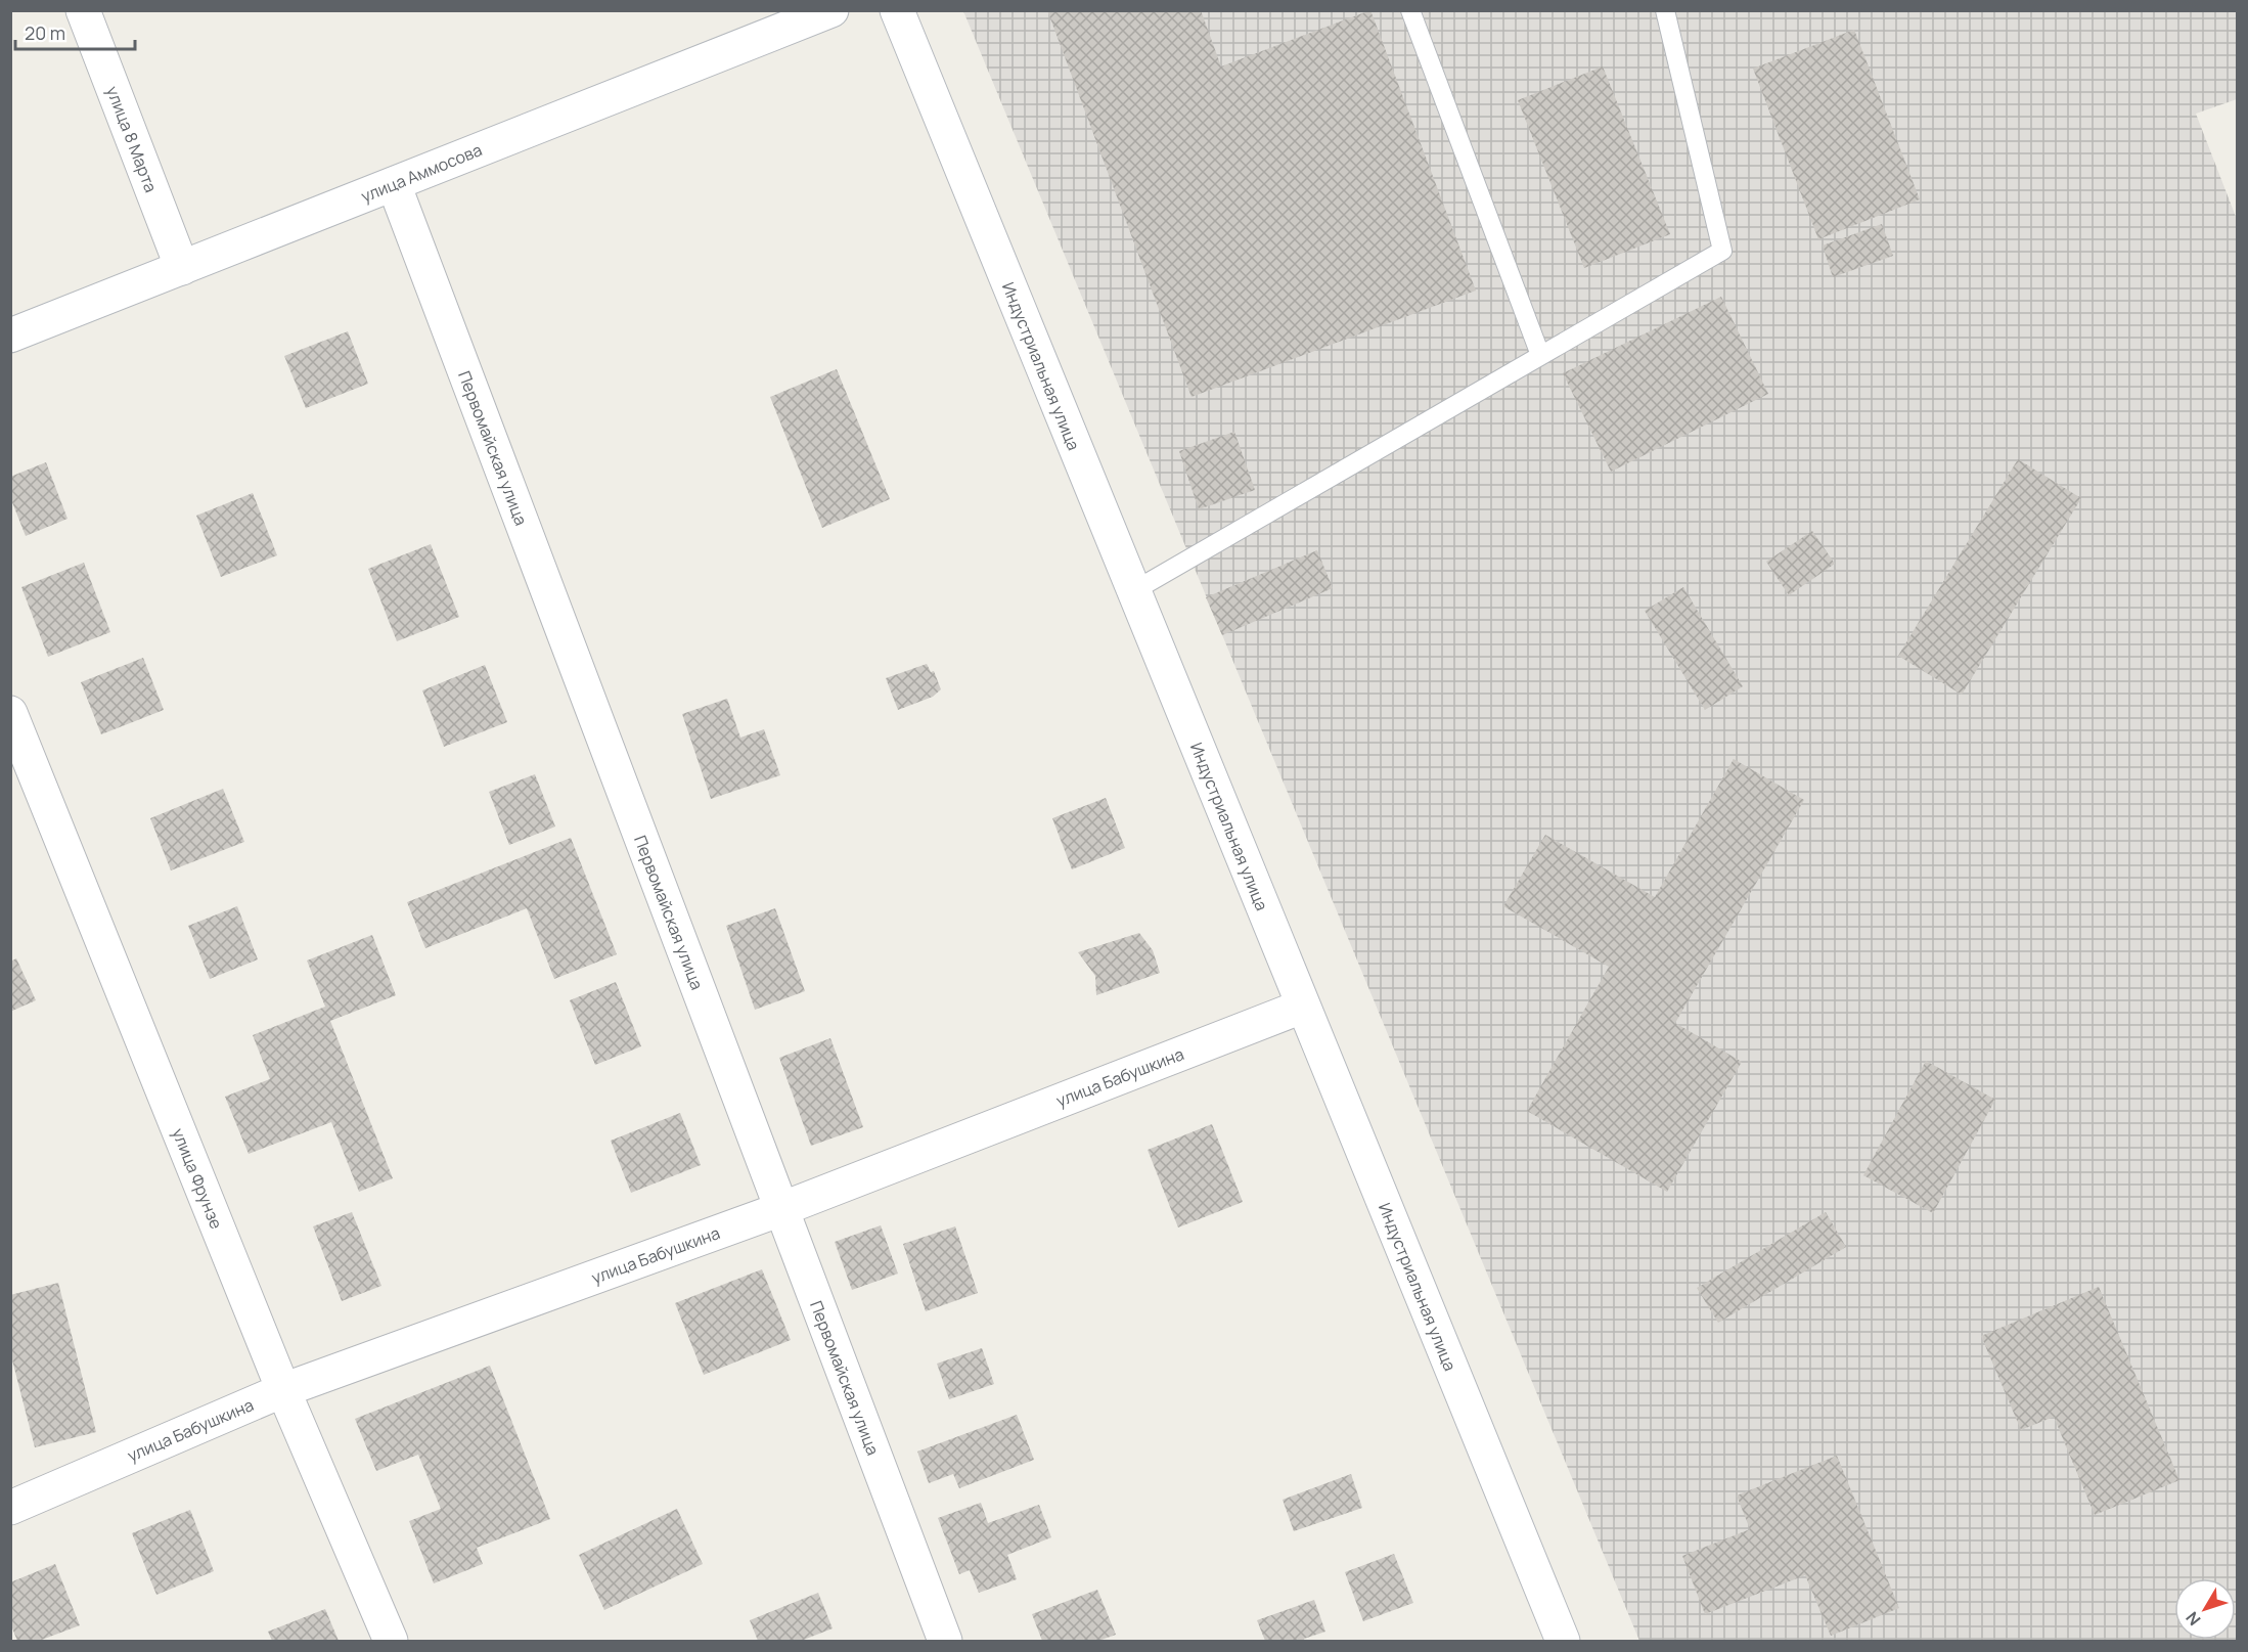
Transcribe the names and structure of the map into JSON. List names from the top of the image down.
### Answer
{
  "streets": {
    "street": [
      "улица 8 Марта",
      "улица Аммосова",
      "Индустриальная улица",
      "Первомайская улица",
      "улица Бабушкина",
      "улица Фрунзе"
    ]
  },
  "crossings": [
    ["улица 8 Марта", "улица Аммосова"],
    ["улица Аммосова", "Первомайская улица"],
    ["Индустриальная улица", "улица Бабушкина"],
    ["Первомайская улица", "улица Бабушкина"],
    ["улица Бабушкина", "улица Фрунзе"]
  ],
  "scale_bar": "20 m",
  "north": "bottom left"
}
